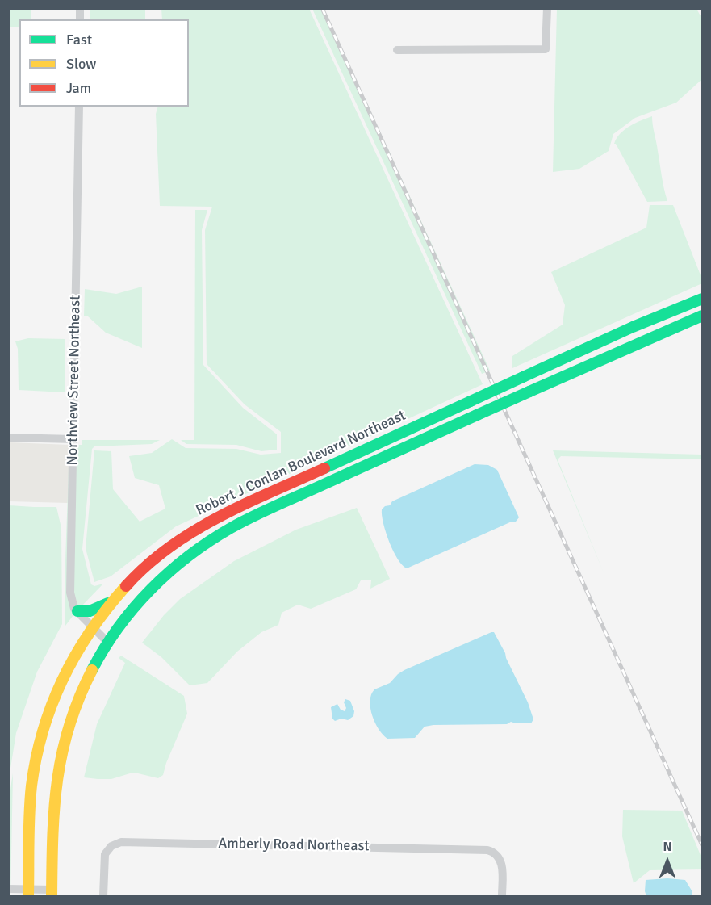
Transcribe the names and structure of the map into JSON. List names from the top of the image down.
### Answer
{
  "streets": {
    "main road": ["Robert J Conlan Boulevard Northeast"],
    "street": ["Northview Street Northeast", "Amberly Road Northeast"]
  },
  "crossings": [
    ["Northview Street Northeast", "Robert J Conlan Boulevard Northeast"]
  ],
  "legend": ["Fast", "Slow", "Jam"],
  "north": "top"
}
